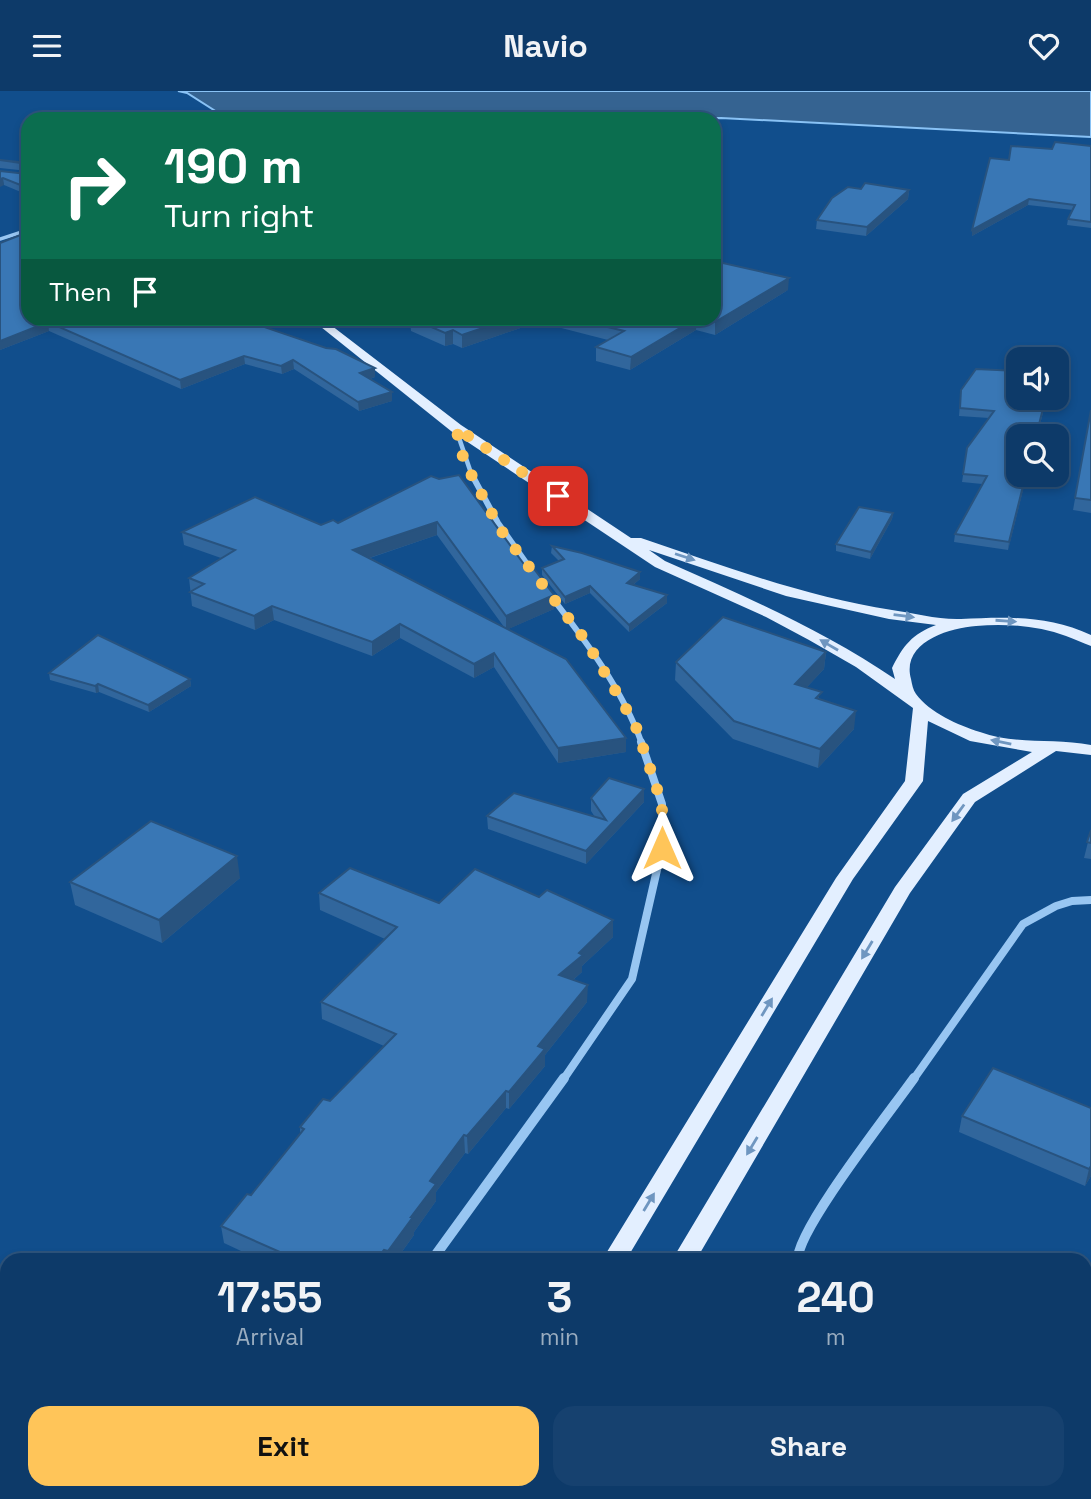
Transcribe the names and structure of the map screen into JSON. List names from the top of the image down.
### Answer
{
  "page": {
    "header": "Navio",
    "turn": ["190 m", "Turn right"],
    "then": "Then",
    "eta": [
      "17:55",
      "Arrival",
      "3",
      "min",
      "240",
      "m"
    ],
    "buttons": ["Exit", "Share"]
  }
}
